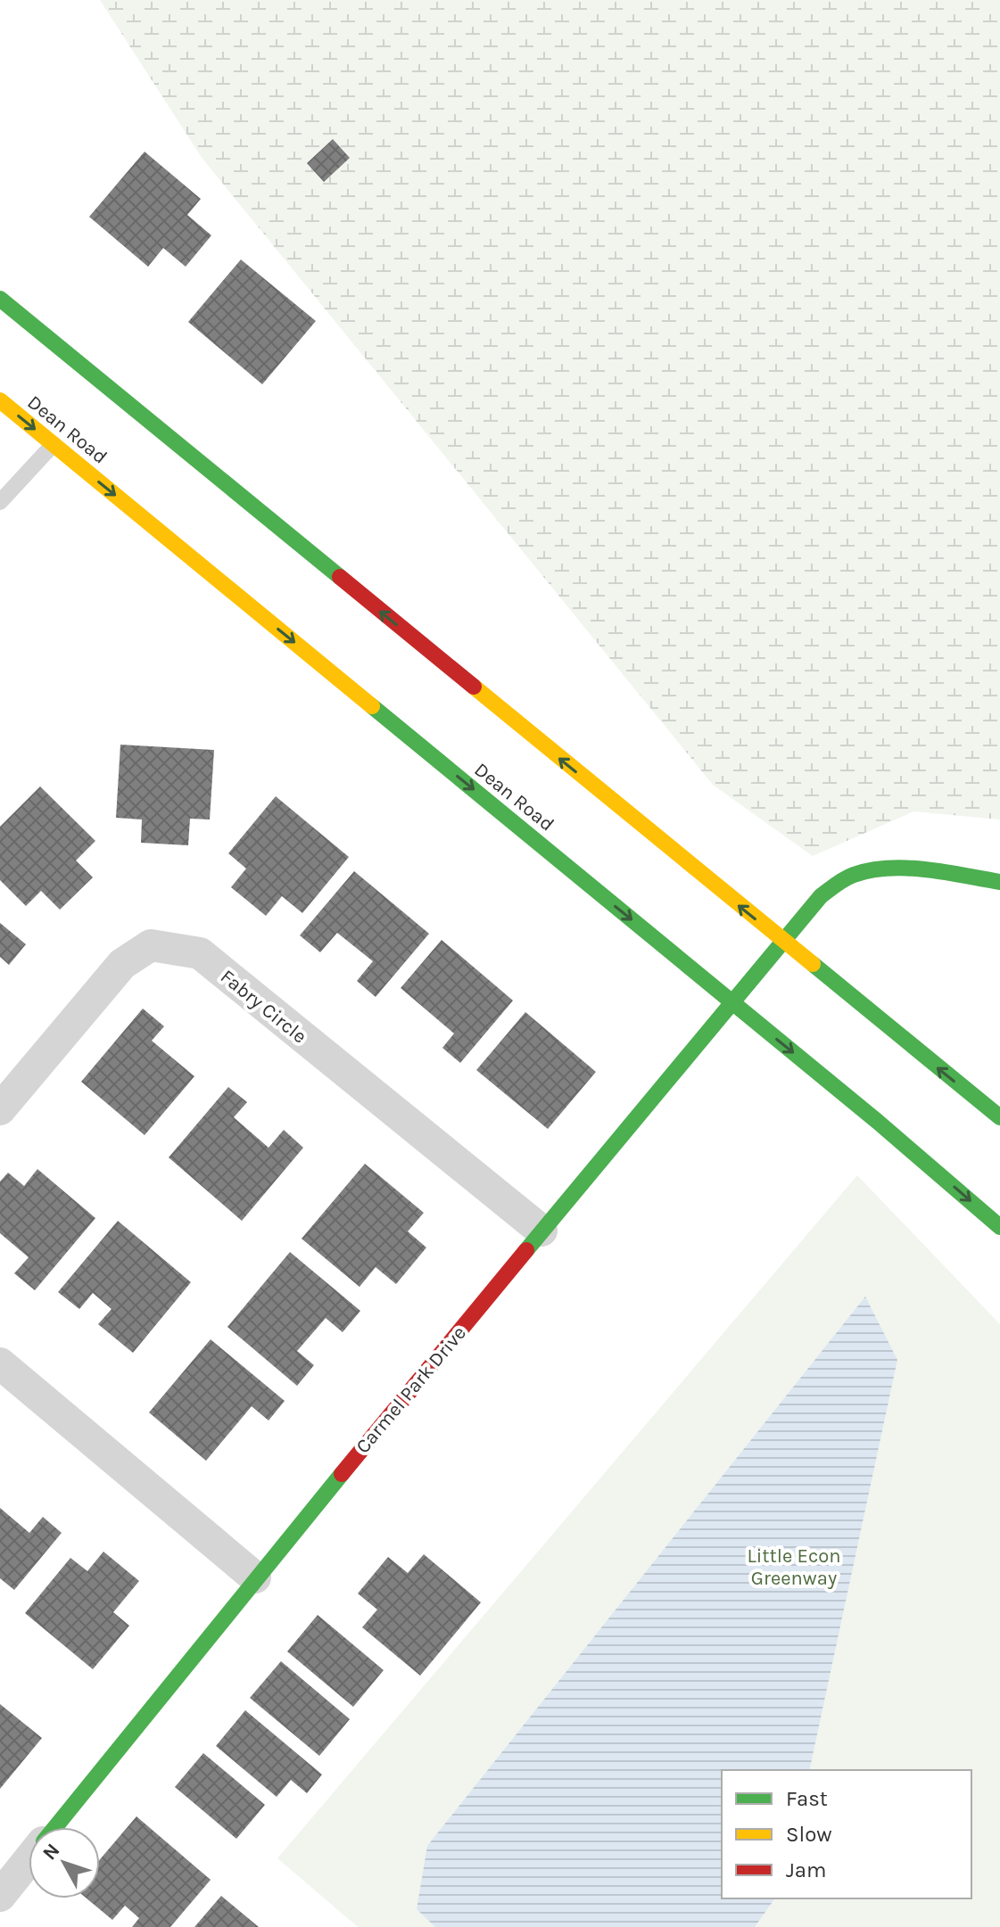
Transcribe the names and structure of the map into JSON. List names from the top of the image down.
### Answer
{
  "streets": {
    "main road": ["Dean Road", "Carmel Park Drive"],
    "street": ["Fabry Circle"]
  },
  "crossings": [
    ["Dean Road", "Carmel Park Drive"],
    ["Fabry Circle", "Carmel Park Drive"]
  ],
  "parks": ["Little Econ Greenway"],
  "legend": ["Fast", "Slow", "Jam"],
  "north": "top left"
}
